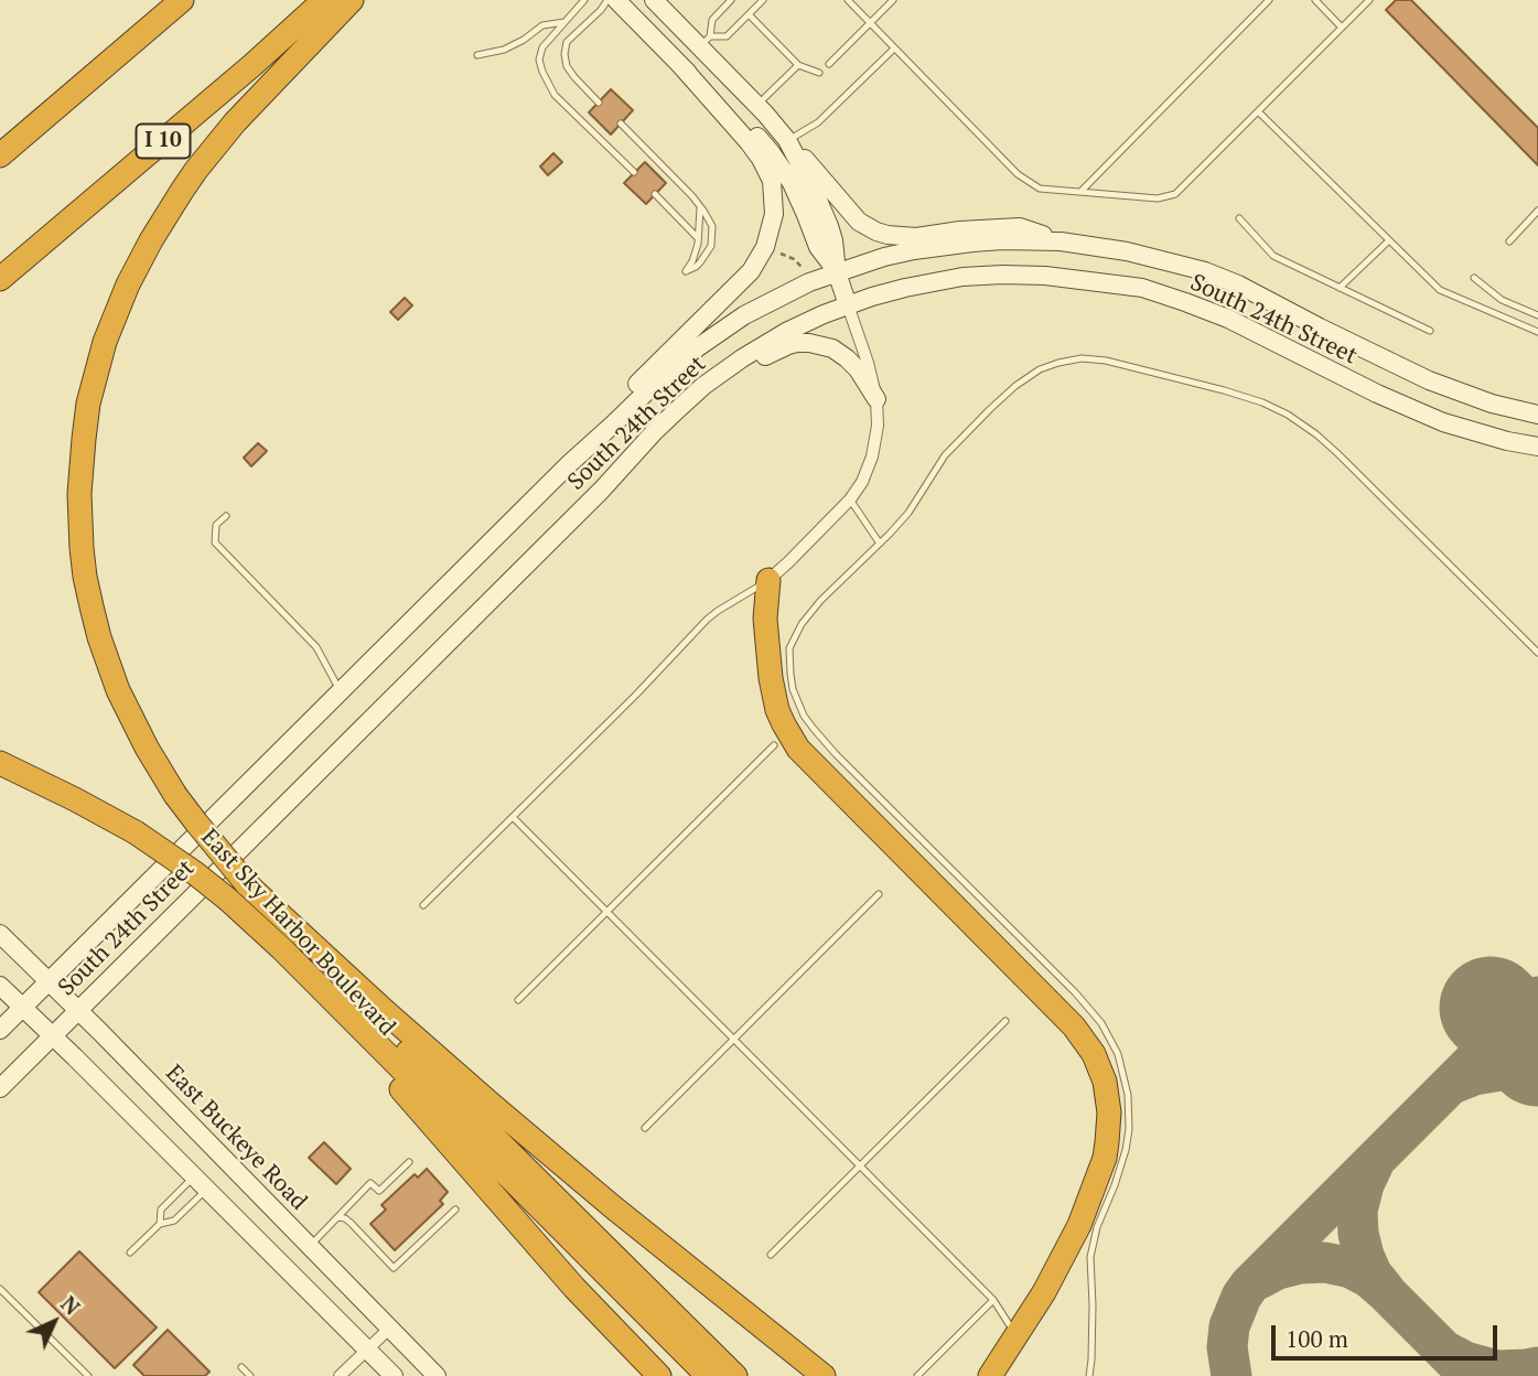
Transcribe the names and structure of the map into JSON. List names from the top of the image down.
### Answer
{
  "streets": {
    "highway": ["I 10", "East Sky Harbor Boulevard"],
    "main road": ["South 24th Street", "East Buckeye Road"]
  },
  "crossings": [
    ["South 24th Street", "East Buckeye Road"]
  ],
  "scale_bar": "100 m",
  "north": "top right"
}
